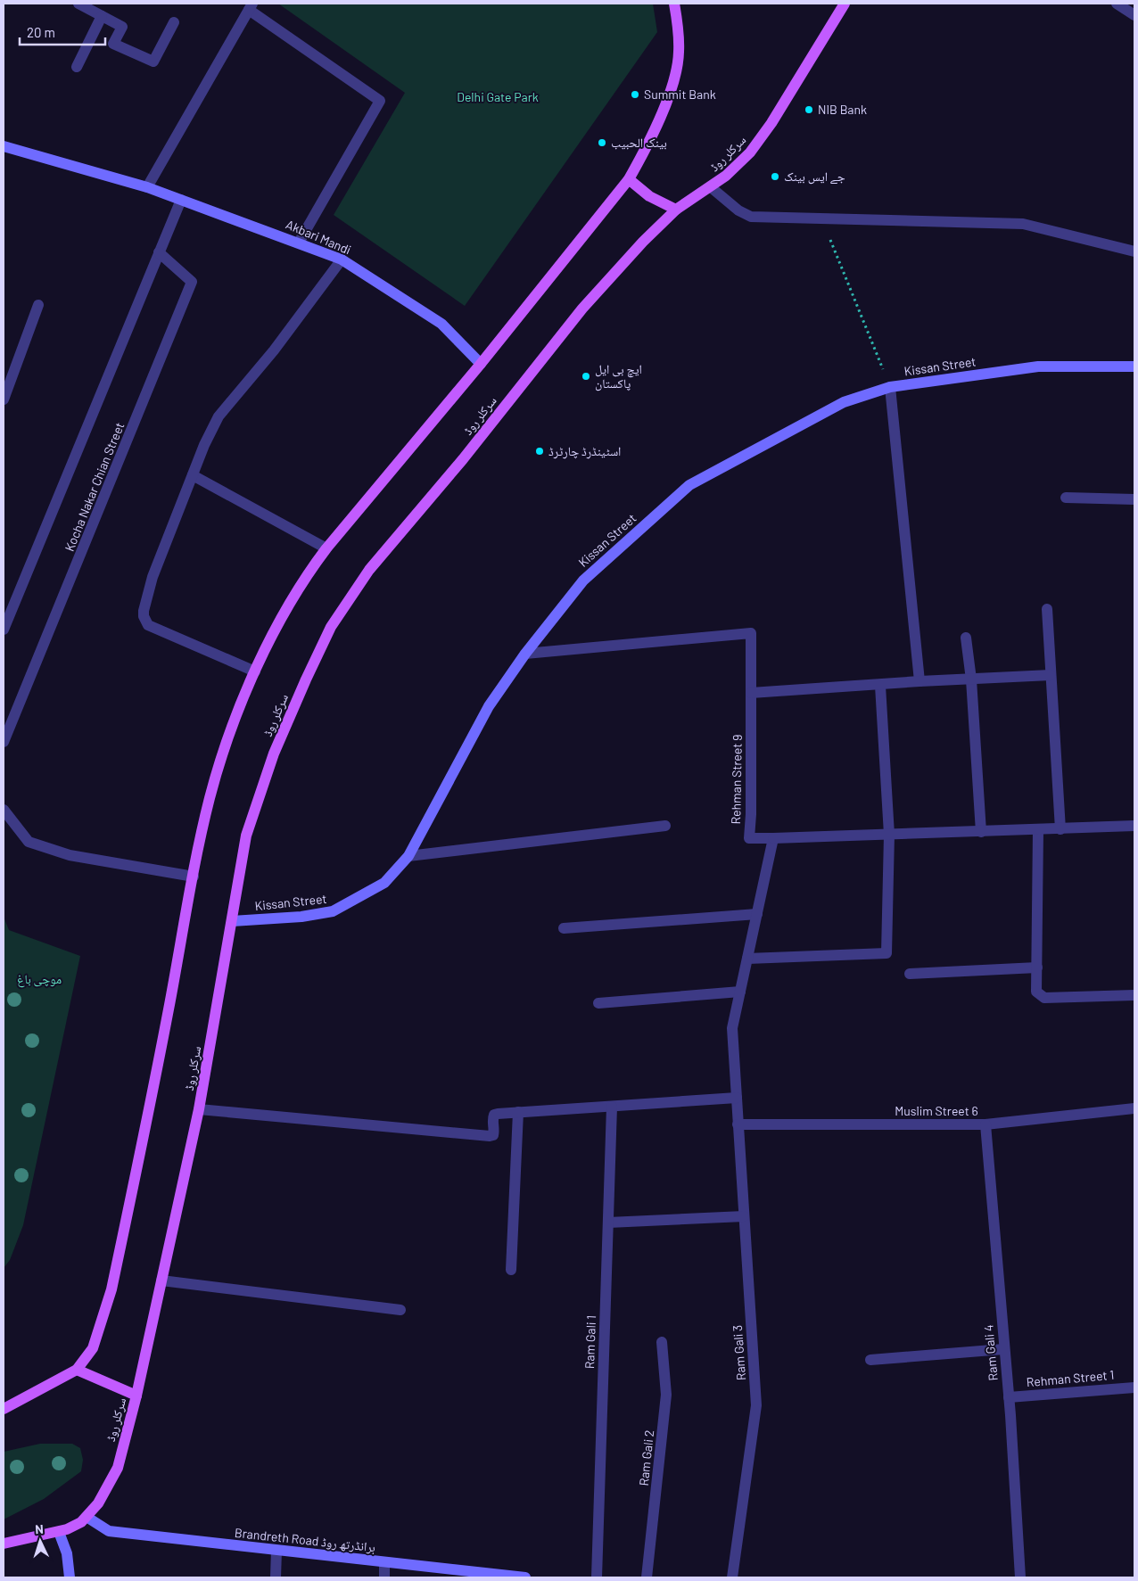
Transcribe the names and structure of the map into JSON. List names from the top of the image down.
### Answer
{
  "streets": {
    "main road": ["سرکلر روڈ"],
    "street": [
      "Akbari Mandi",
      "Kissan Street",
      "Kocha Nakar Chian Street",
      "Rehman Street 9",
      "Muslim Street 6",
      "Ram Gali 1",
      "Ram Gali 3",
      "Ram Gali 4",
      "Rehman Street 1",
      "Ram Gali 2",
      "Brandreth Road برانڈرتھ روڈ"
    ]
  },
  "crossings": [
    ["سرکلر روڈ", "Kissan Street"],
    ["سرکلر روڈ", "Brandreth Road برانڈرتھ روڈ"],
    ["Kissan Street", "Rehman Street 9"],
    ["Muslim Street 6", "Ram Gali 3"],
    ["Muslim Street 6", "Ram Gali 4"],
    ["Ram Gali 4", "Rehman Street 1"]
  ],
  "parks": ["Delhi Gate Park", "موچی باغ"],
  "places": [
    "Summit Bank",
    "NIB Bank",
    "بينک الحبيب",
    "جے ایس بینک",
    "ایچ بی ایل پاکستان",
    "اسٹینڈرڈ چارٹرڈ"
  ],
  "scale_bar": "20 m",
  "north": "top"
}
